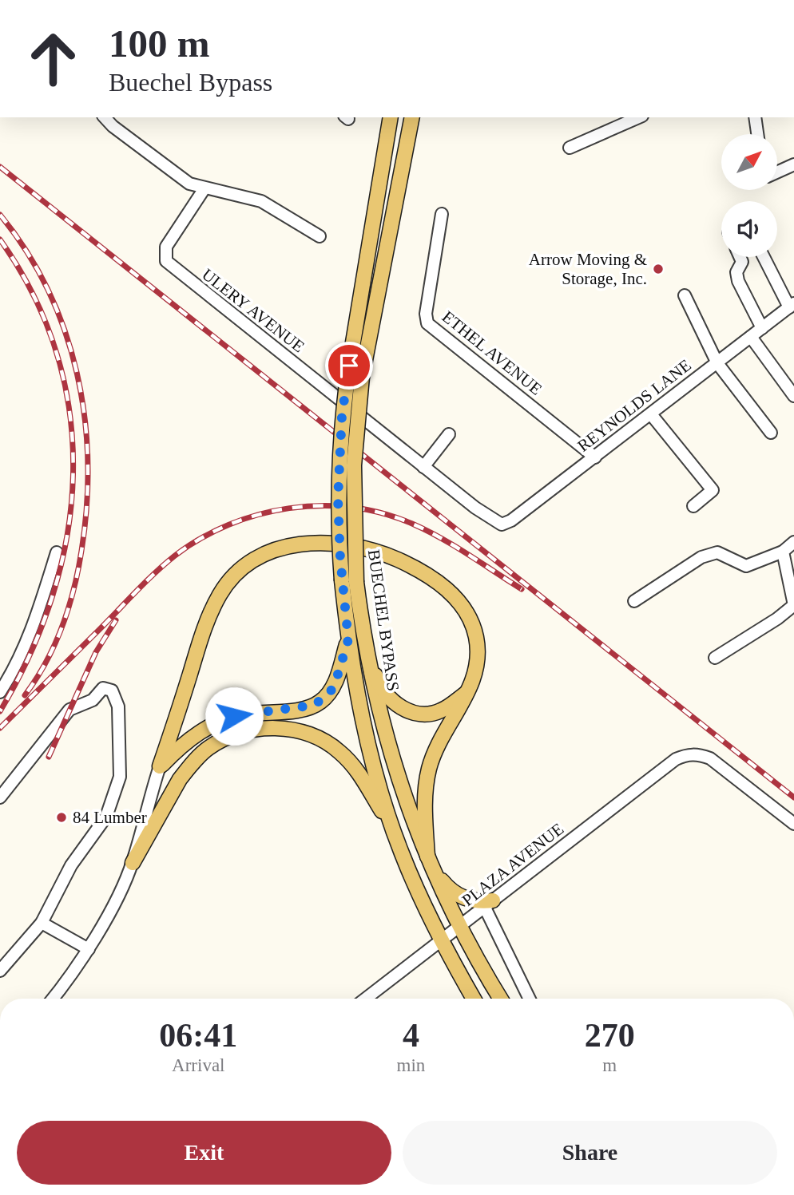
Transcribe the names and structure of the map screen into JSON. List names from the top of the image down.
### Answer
{
  "streets": {
    "main road": ["BUECHEL BYPASS"],
    "street": [
      "ULERY AVENUE",
      "ETHEL AVENUE",
      "REYNOLDS LANE",
      "PLAZA AVENUE"
    ]
  },
  "crossings": [
    ["ULERY AVENUE", "REYNOLDS LANE"],
    ["ETHEL AVENUE", "REYNOLDS LANE"],
    ["BUECHEL BYPASS", "PLAZA AVENUE"]
  ],
  "places": ["Arrow Moving & Storage, Inc.", "84 Lumber"],
  "north": "top right",
  "page": {
    "turn": ["100 m", "Buechel Bypass"],
    "eta": [
      "06:41",
      "Arrival",
      "4",
      "min",
      "270",
      "m"
    ],
    "buttons": ["Exit", "Share"]
  }
}
